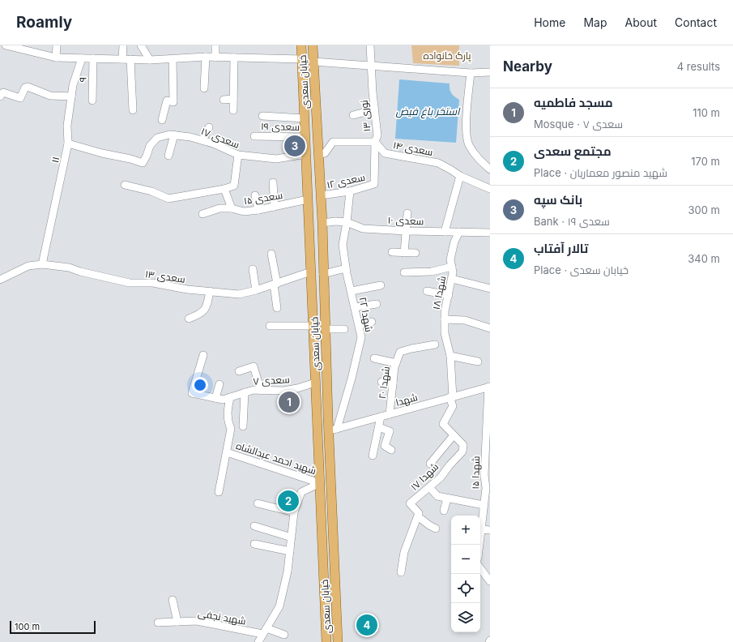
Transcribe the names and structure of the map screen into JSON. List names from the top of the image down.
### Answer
{
  "streets": {
    "main road": ["خیابان سعدی"],
    "street": [
      "۹",
      "نوری ۱۳",
      "سعدی ۱۹",
      "سعدی ۱۷",
      "سعدی ۱۴",
      "۱۱",
      "سعدی ۱۲",
      "سعدی ۱۵",
      "سعدی ۱۰",
      "سعدی ۱۳",
      "شهدا ۱۸",
      "شهدا ۲۲",
      "سعدی ۷",
      "شهدا ۲۰",
      "شهدا",
      "شهید احمد عبدالشاه",
      "شهدا ۱۵",
      "شهدا ۱۷",
      "شهید نجفی"
    ]
  },
  "crossings": [
    ["خیابان سعدی", "سعدی ۱۹"],
    ["خیابان سعدی", "سعدی ۱۷"],
    ["خیابان سعدی", "سعدی ۱۲"],
    ["خیابان سعدی", "سعدی ۱۵"],
    ["خیابان سعدی", "سعدی ۱۰"],
    ["خیابان سعدی", "سعدی ۱۳"],
    ["خیابان سعدی", "شهدا ۲۲"],
    ["خیابان سعدی", "سعدی ۷"],
    ["خیابان سعدی", "شهدا"],
    ["خیابان سعدی", "شهید احمد عبدالشاه"],
    ["نوری ۱۳", "سعدی ۱۴"],
    ["نوری ۱۳", "سعدی ۱۲"],
    ["سعدی ۱۷", "۱۱"],
    ["۱۱", "سعدی ۱۳"],
    ["سعدی ۱۲", "شهدا ۲۲"],
    ["سعدی ۱۰", "شهدا ۱۸"],
    ["سعدی ۱۰", "شهدا ۲۲"],
    ["شهدا ۱۸", "شهدا"],
    ["شهدا ۱۸", "شهدا ۱۷"],
    ["شهدا ۲۲", "شهدا"],
    ["شهدا ۲۰", "شهدا"],
    ["شهدا", "شهدا ۱۵"],
    ["شهدا", "شهدا ۱۷"]
  ],
  "water": ["استخر باغ فیض"],
  "parks": ["پارک خانواده"],
  "scale_bar": "100 m",
  "page": {
    "header": "Roamly",
    "nav": [
      "Home",
      "Map",
      "About",
      "Contact"
    ],
    "heading": ["Nearby", "4 results"],
    "list": [
      {
        "mark": "1",
        "name": "مسجد فاطمیه",
        "note": "Mosque · سعدی ۷",
        "value": "110 m"
      },
      {
        "mark": "2",
        "name": "مجتمع سعدی",
        "note": "Place · شهید منصور معماریان",
        "value": "170 m"
      },
      {
        "mark": "3",
        "name": "بانک سپه",
        "note": "Bank · سعدی ۱۹",
        "value": "300 m"
      },
      {
        "mark": "4",
        "name": "تالار آفتاب",
        "note": "Place · خیابان سعدی",
        "value": "340 m"
      }
    ],
    "pins": [
      "3",
      "1",
      "2",
      "4"
    ],
    "map_buttons": ["+", "−"],
    "scale": "100 m"
  }
}
